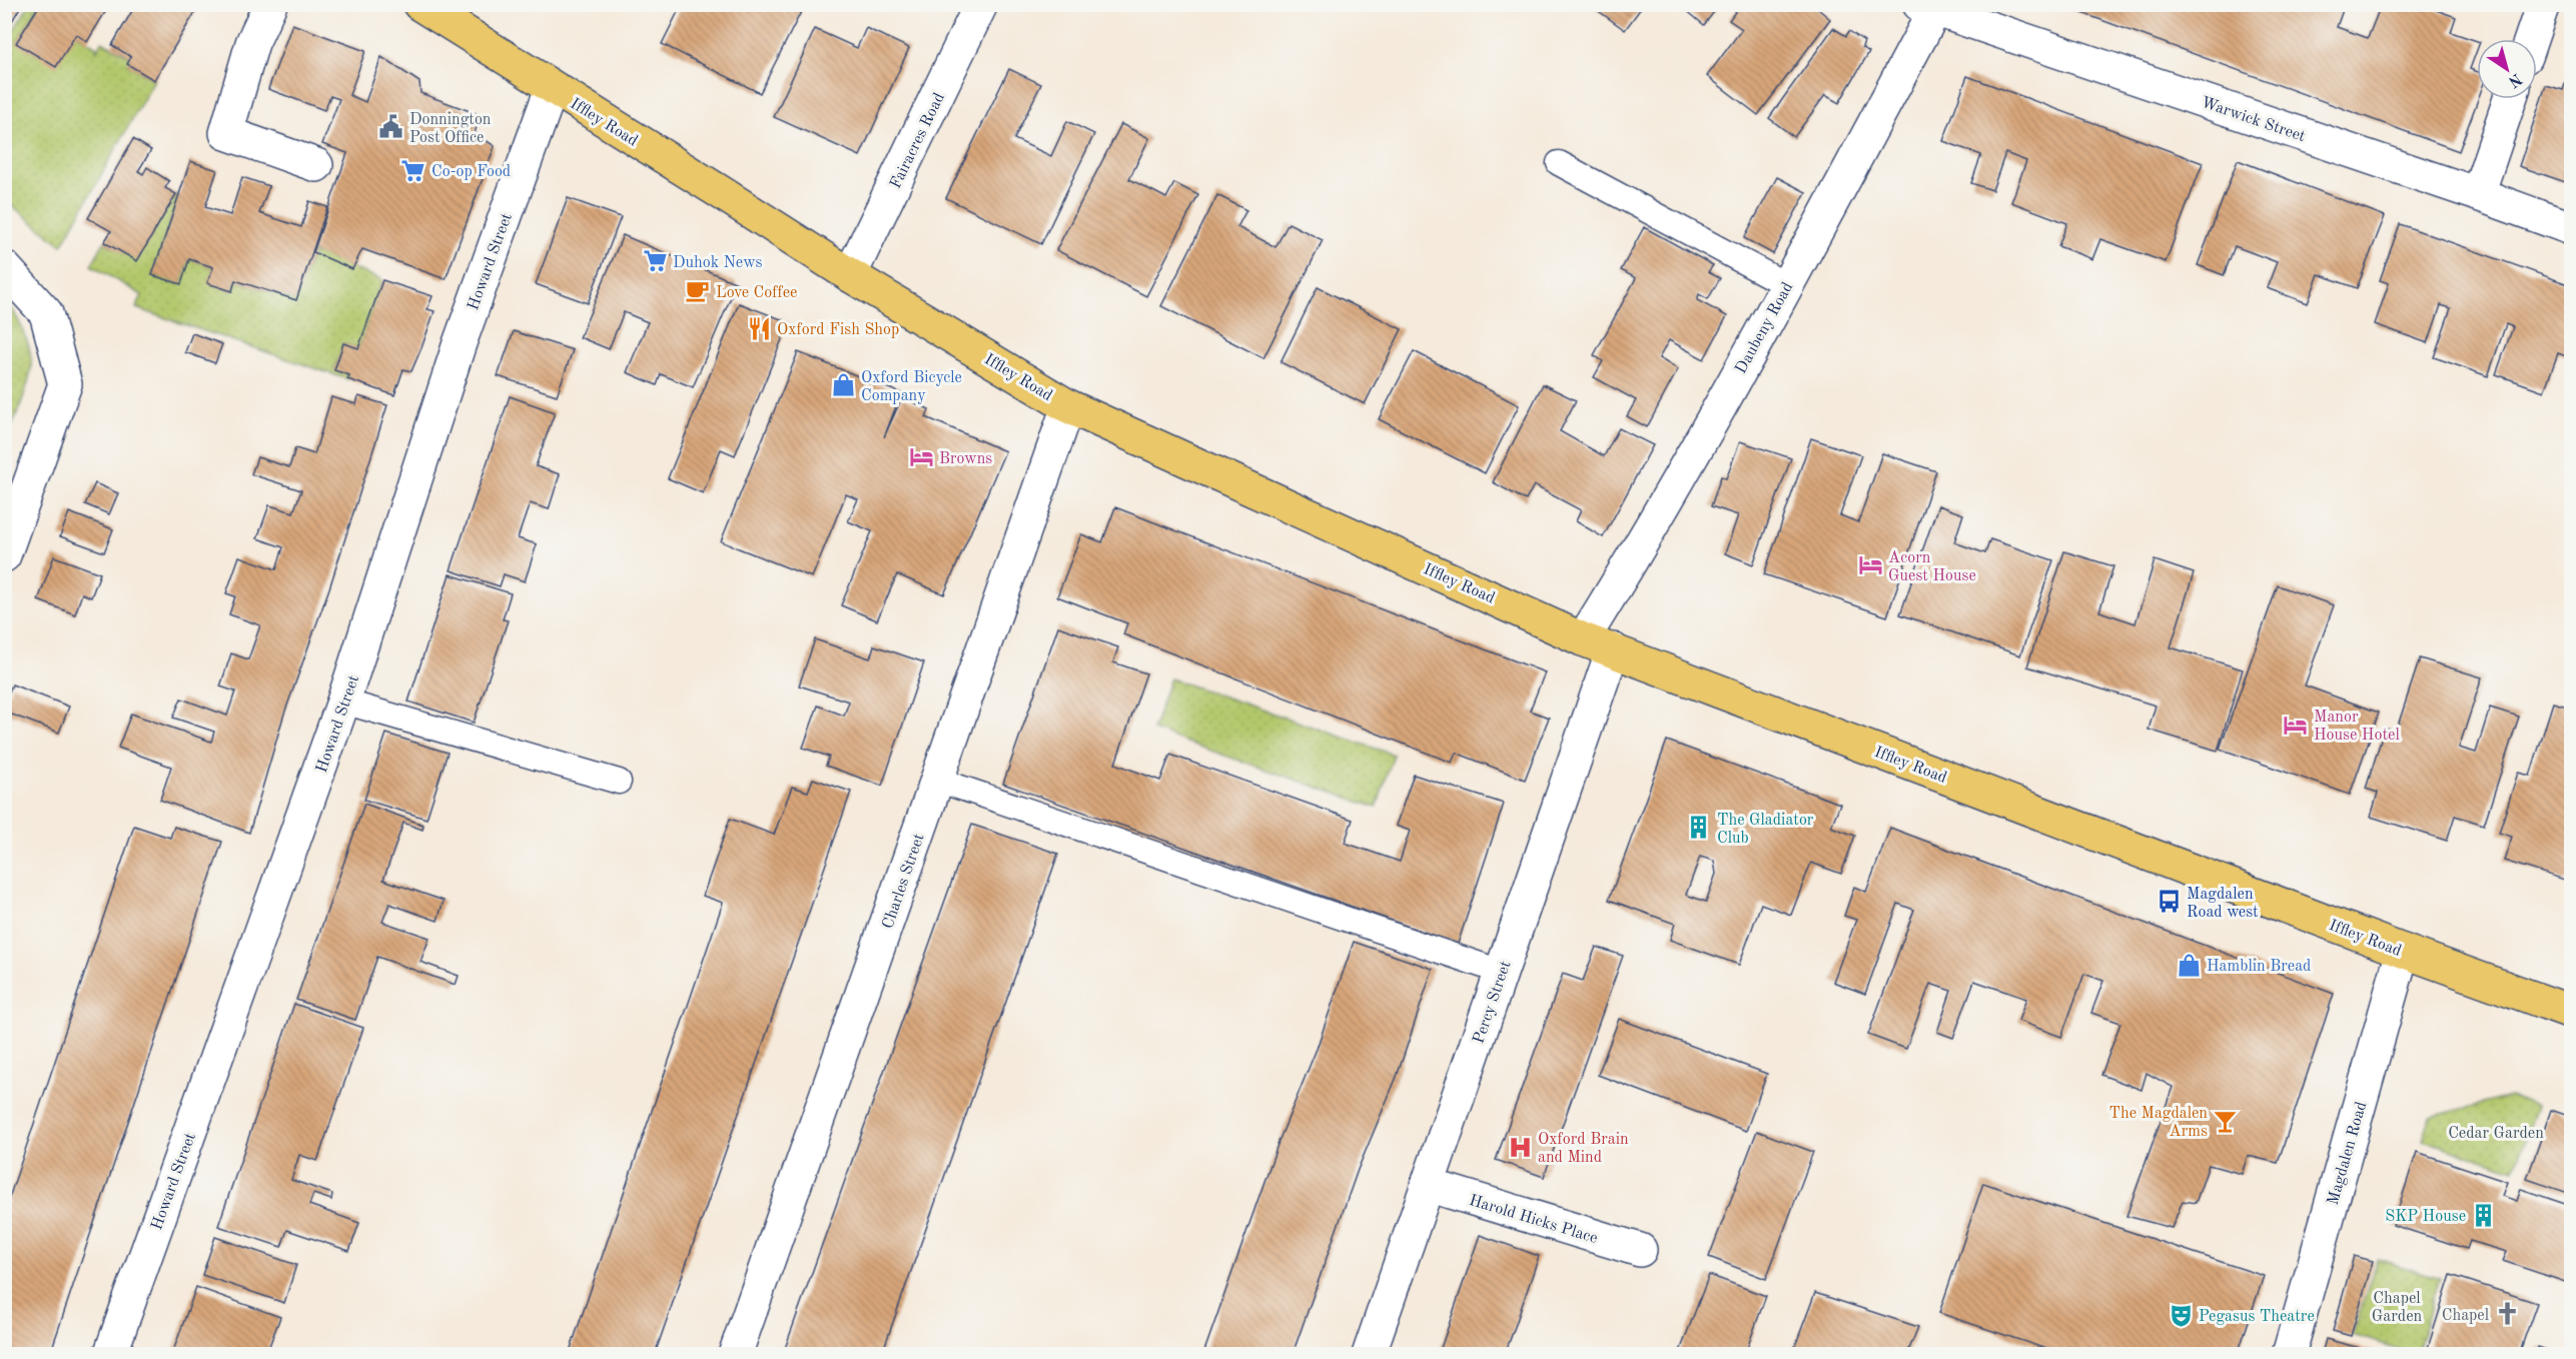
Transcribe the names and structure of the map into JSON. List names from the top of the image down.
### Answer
{
  "streets": {
    "main road": ["Iffley Road"],
    "street": [
      "Warwick Street",
      "Fairacres Road",
      "Howard Street",
      "Daubeny Road",
      "Charles Street",
      "Percy Street",
      "Magdalen Road",
      "Harold Hicks Place"
    ]
  },
  "crossings": [
    ["Warwick Street", "Daubeny Road"],
    ["Iffley Road", "Fairacres Road"],
    ["Iffley Road", "Howard Street"],
    ["Iffley Road", "Daubeny Road"],
    ["Iffley Road", "Charles Street"],
    ["Iffley Road", "Percy Street"],
    ["Iffley Road", "Magdalen Road"],
    ["Daubeny Road", "Percy Street"],
    ["Percy Street", "Harold Hicks Place"]
  ],
  "parks": ["Cedar Garden", "Chapel Garden"],
  "places": {
    "public building": ["Donnington Post Office"],
    "supermarket": ["Co-op Food", "Duhok News"],
    "cafe": ["Love Coffee"],
    "restaurant": ["Oxford Fish Shop"],
    "shop": ["Oxford Bicycle Company", "Hamblin Bread"],
    "hotel": ["Browns", "Acorn Guest House", "Manor House Hotel"],
    "building": ["The Gladiator Club", "SKP House"],
    "bus stop": ["Magdalen Road west"],
    "bar": ["The Magdalen Arms"],
    "hospital": ["Oxford Brain and Mind"],
    "church": ["Chapel"],
    "theatre": ["Pegasus Theatre"]
  },
  "north": "bottom right"
}
